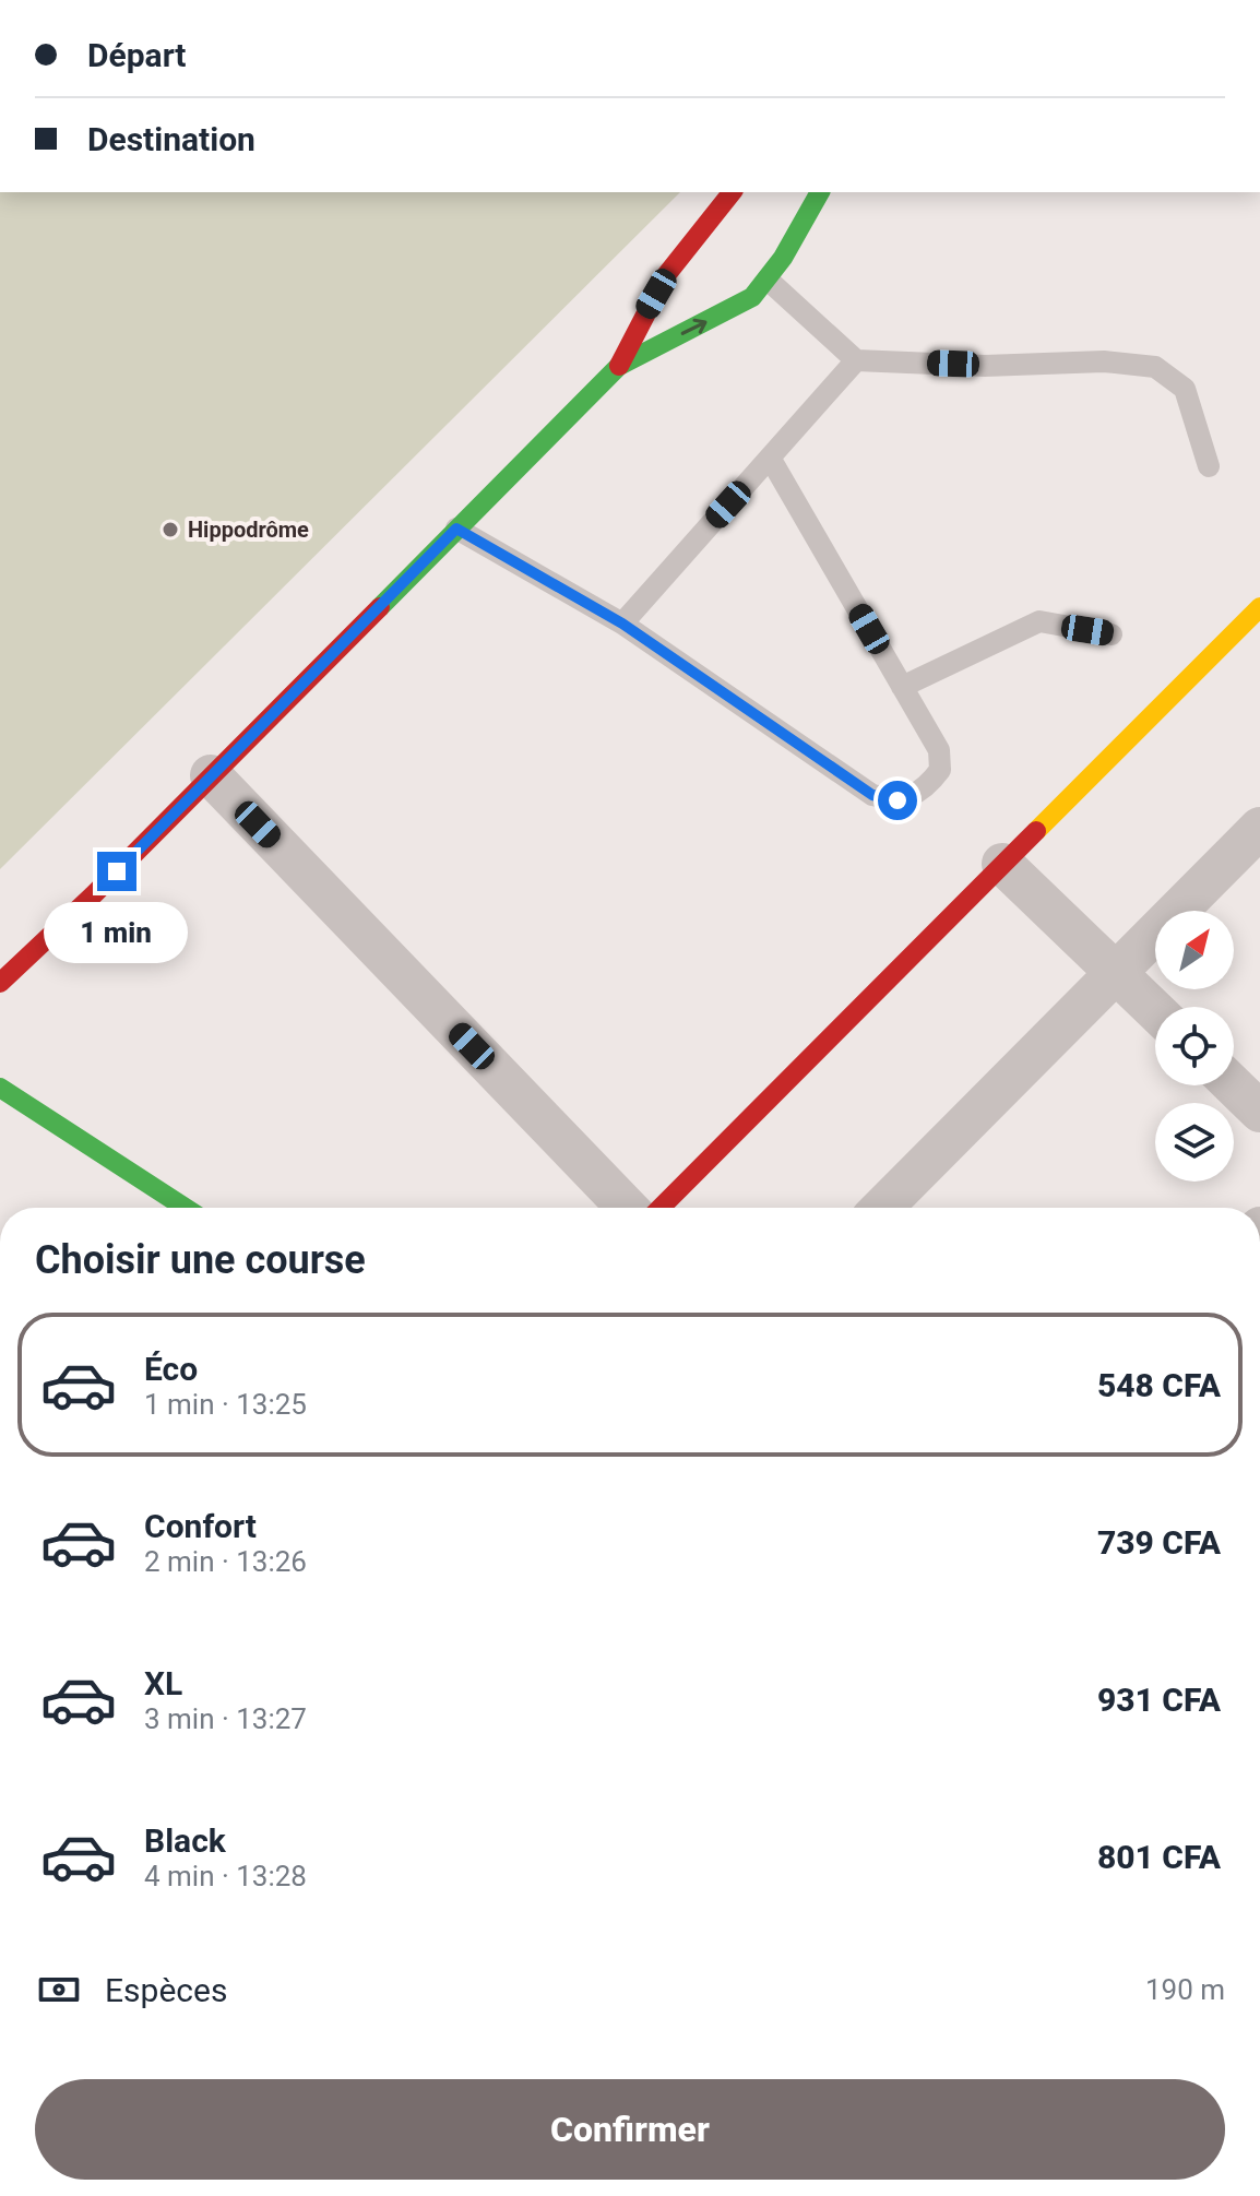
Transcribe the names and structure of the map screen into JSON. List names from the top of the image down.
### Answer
{
  "places": ["Hippodrôme"],
  "north": "top right",
  "page": {
    "banner": ["Départ", "Destination"],
    "bubble": "1 min",
    "heading": "Choisir une course",
    "list": [
      {
        "name": "Éco",
        "note": "1 min · 13:25",
        "value": "548 CFA"
      },
      {
        "name": "Confort",
        "note": "2 min · 13:26",
        "value": "739 CFA"
      },
      {
        "name": "XL",
        "note": "3 min · 13:27",
        "value": "931 CFA"
      },
      {
        "name": "Black",
        "note": "4 min · 13:28",
        "value": "801 CFA"
      }
    ],
    "pay": ["Espèces", "190 m"],
    "buttons": "Confirmer"
  }
}
